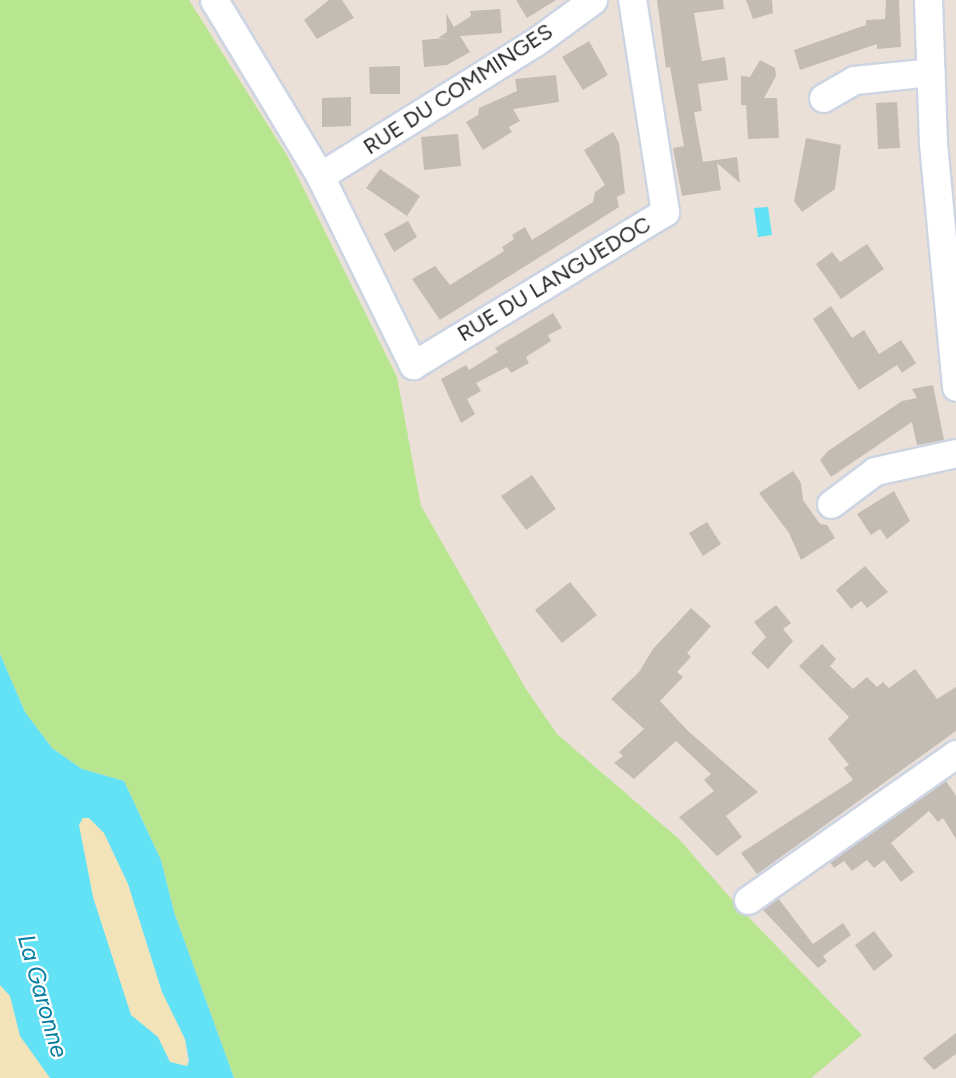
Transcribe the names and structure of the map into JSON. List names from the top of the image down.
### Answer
{
  "streets": {
    "street": ["RUE DU COMMINGES", "RUE DU LANGUEDOC"]
  },
  "crossings": [
    ["RUE DU COMMINGES", "RUE DU LANGUEDOC"]
  ],
  "water": ["La Garonne"]
}
